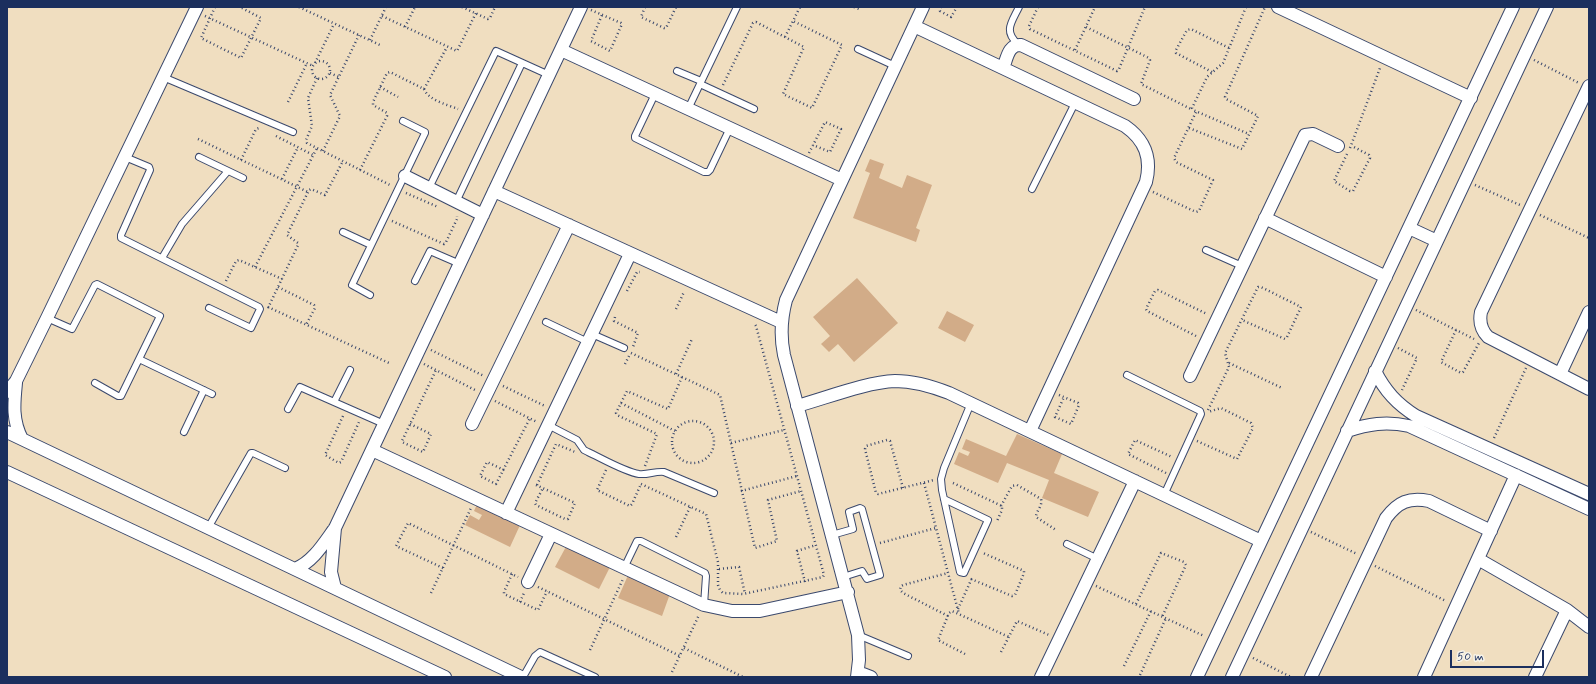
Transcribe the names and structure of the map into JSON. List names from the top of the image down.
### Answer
{
  "scale_bar": "50 m"
}
